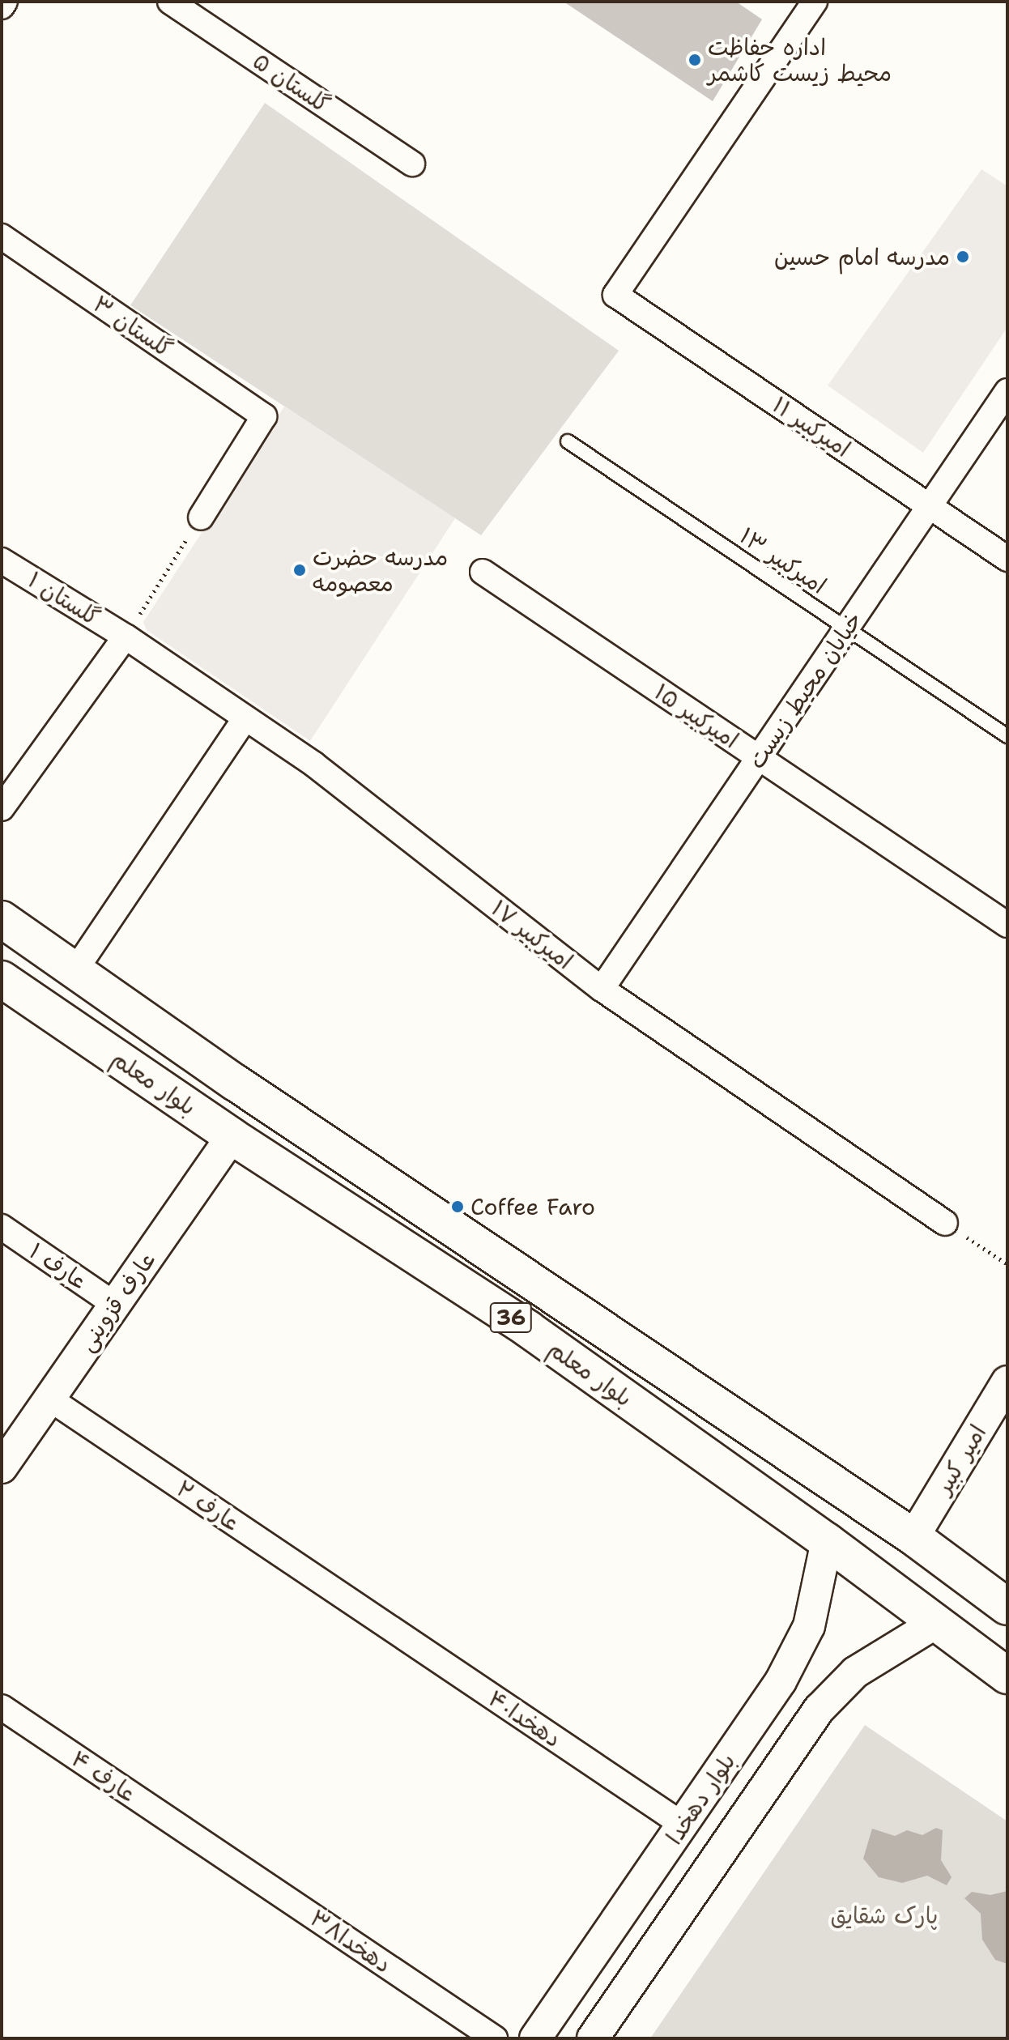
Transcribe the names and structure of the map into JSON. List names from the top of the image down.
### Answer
{
  "streets": {
    "main road": ["بلوار معلم", "36"],
    "street": [
      "گلستان ۵",
      "گلستان ۳",
      "امیرکبیر ۱۱",
      "گلستان ۱",
      "خیابان محیط زیست",
      "امیرکبیر ۱۵",
      "امیرکبیر ۱۷",
      "عارف ۱",
      "عارف قزوینی",
      "امیر کبیر",
      "عارف ۲",
      "دهخدا۴۰",
      "عارف ۴",
      "بلوار دهخدا",
      "دهخدا۳۸"
    ],
    "lane": ["امیرکبیر ۱۳"]
  },
  "crossings": [
    ["امیرکبیر ۱۱", "خیابان محیط زیست"],
    ["امیرکبیر ۱۳", "خیابان محیط زیست"],
    ["گلستان ۱", "امیرکبیر ۱۷"],
    ["خیابان محیط زیست", "امیرکبیر ۱۵"],
    ["خیابان محیط زیست", "امیرکبیر ۱۷"],
    ["بلوار معلم", "عارف قزوینی"],
    ["بلوار معلم", "امیر کبیر"],
    ["بلوار معلم", "بلوار دهخدا"],
    ["عارف ۱", "عارف قزوینی"],
    ["عارف قزوینی", "عارف ۲"],
    ["عارف ۲", "دهخدا۴۰"],
    ["دهخدا۴۰", "بلوار دهخدا"],
    ["عارف ۴", "دهخدا۳۸"]
  ],
  "parks": ["پارک شقایق"],
  "places": [
    "اداره حفاظت محیط زیست کاشمر",
    "مدرسه امام حسین",
    "مدرسه حضرت معصومه",
    "Coffee Faro"
  ]
}
